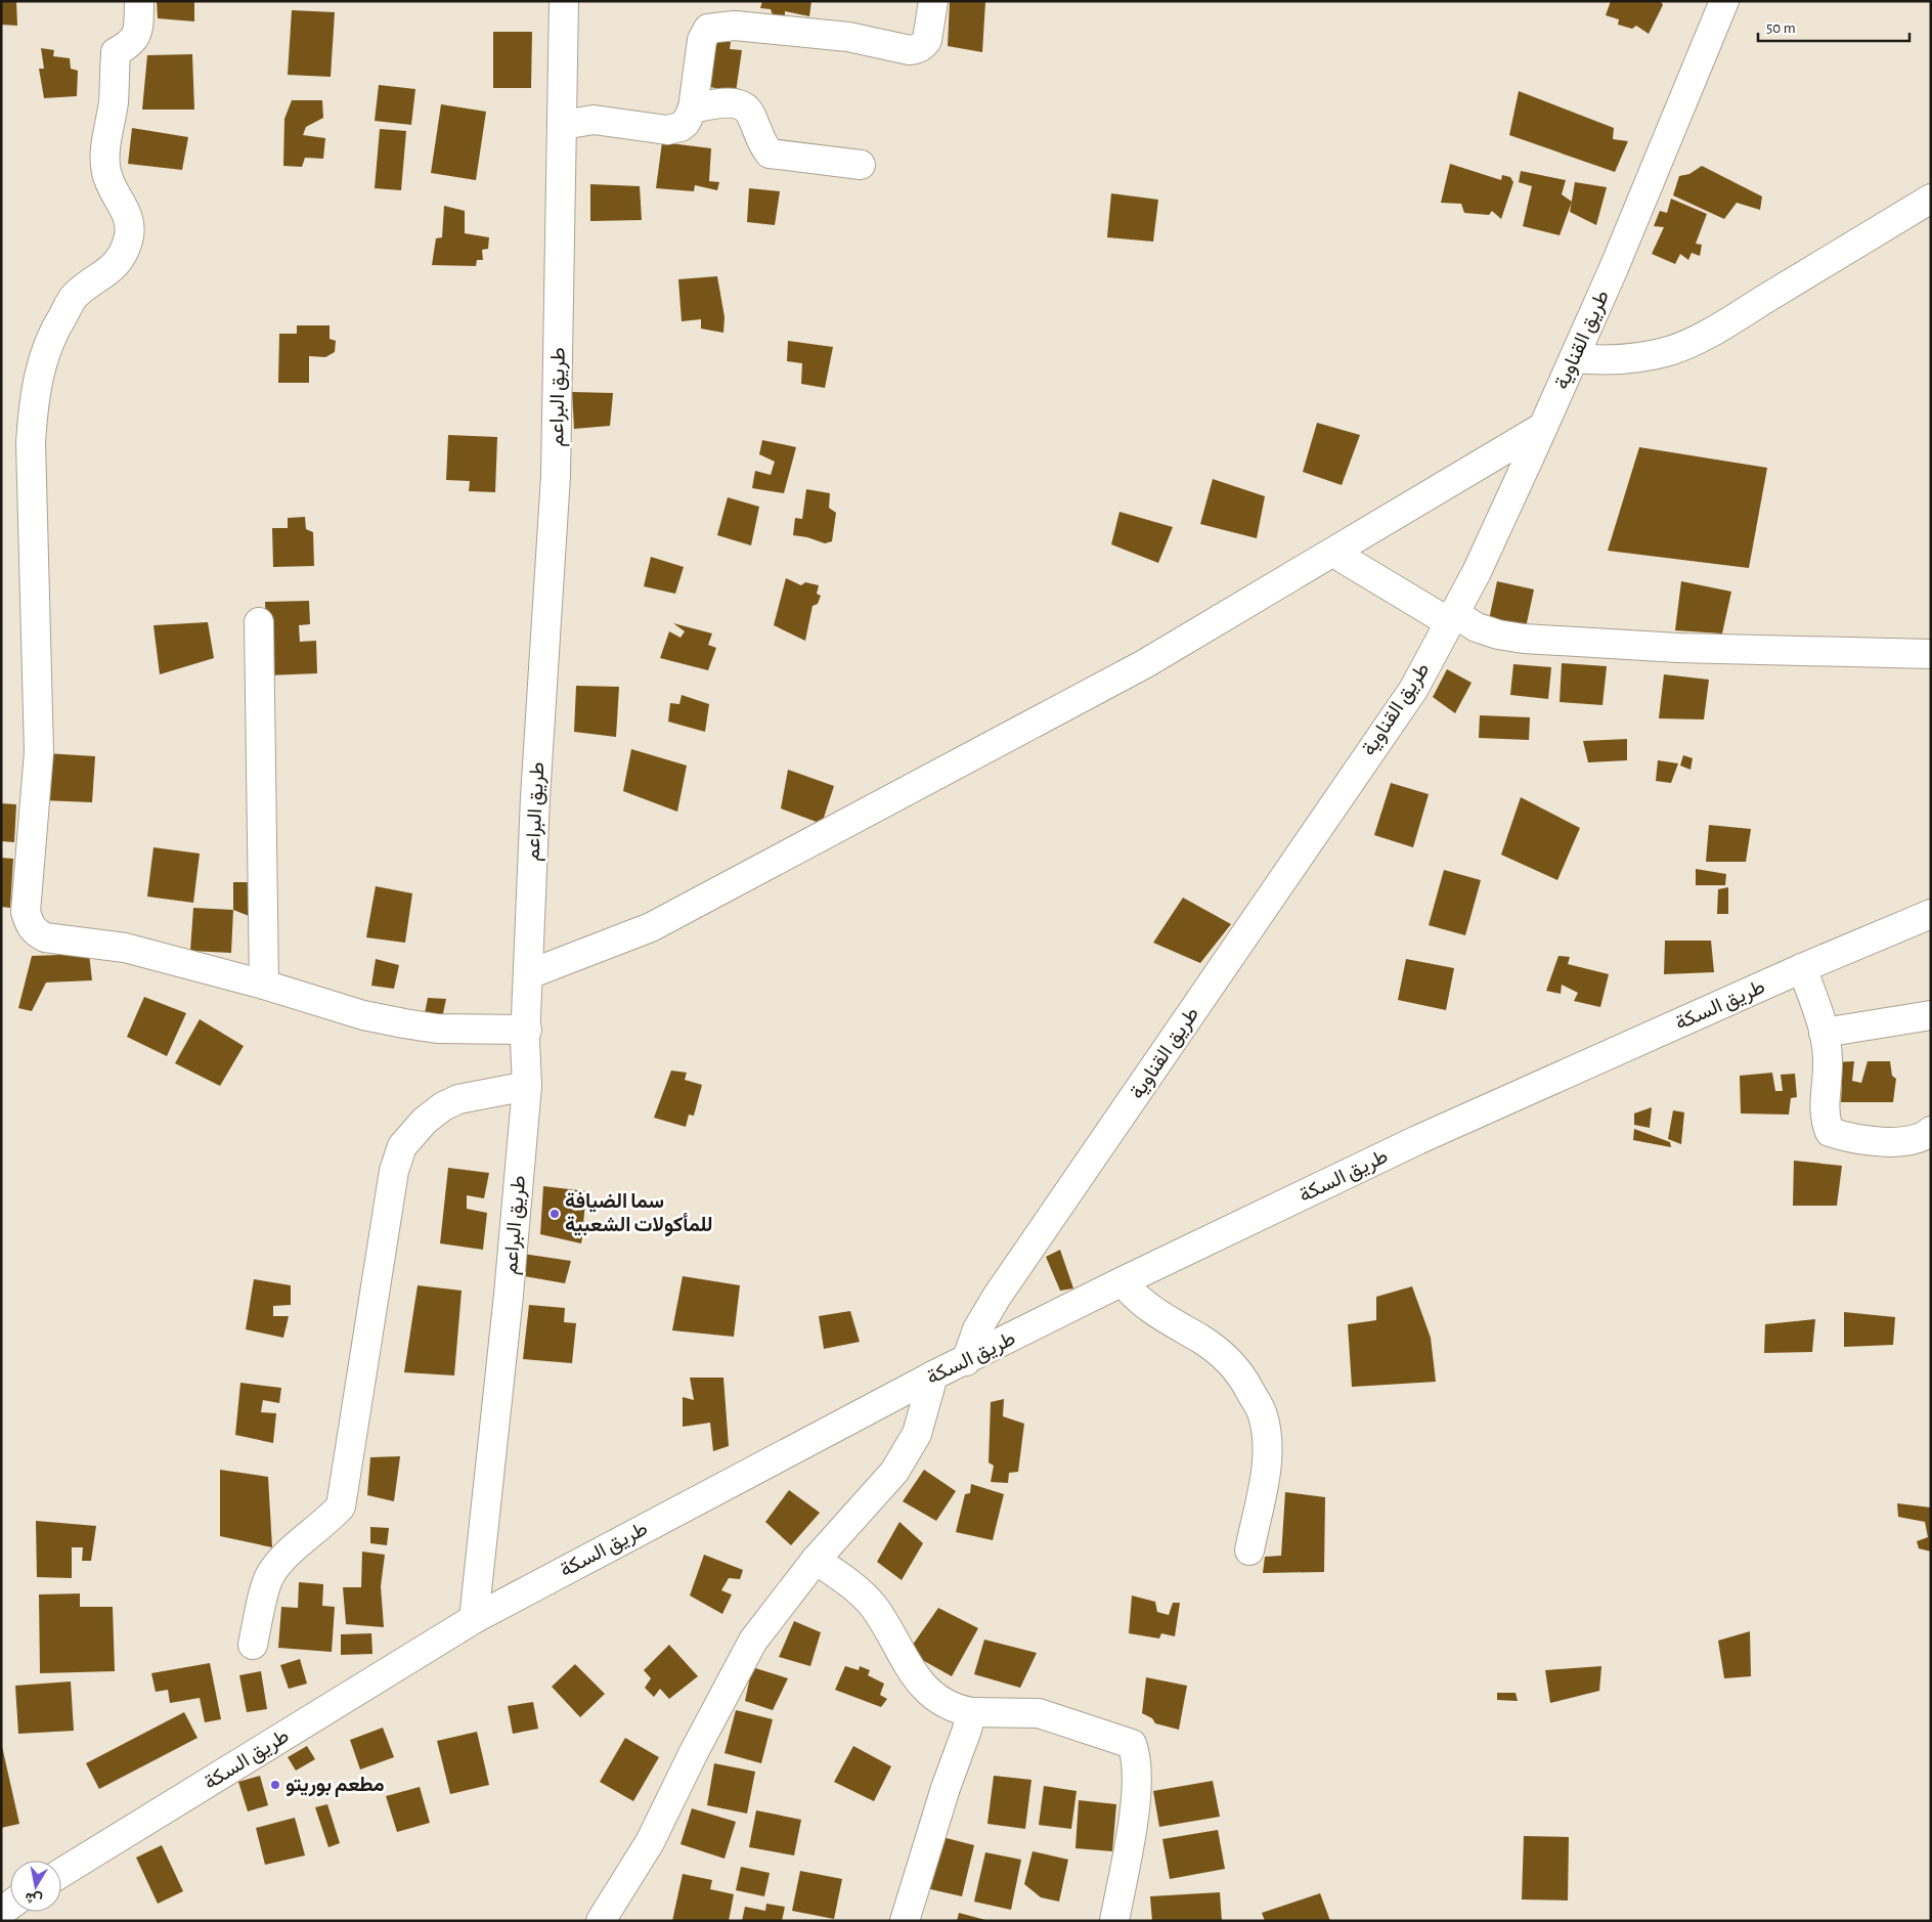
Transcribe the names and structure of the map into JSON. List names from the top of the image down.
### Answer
{
  "streets": {
    "street": ["طريق القناوية", "طريق البراعم", "طريق السكة"]
  },
  "crossings": [
    ["طريق القناوية", "طريق السكة"],
    ["طريق البراعم", "طريق السكة"]
  ],
  "places": ["سما الضيافة للمأكولات الشعبية", "مطعم بوريتو"],
  "scale_bar": "50 m",
  "north": "bottom"
}
